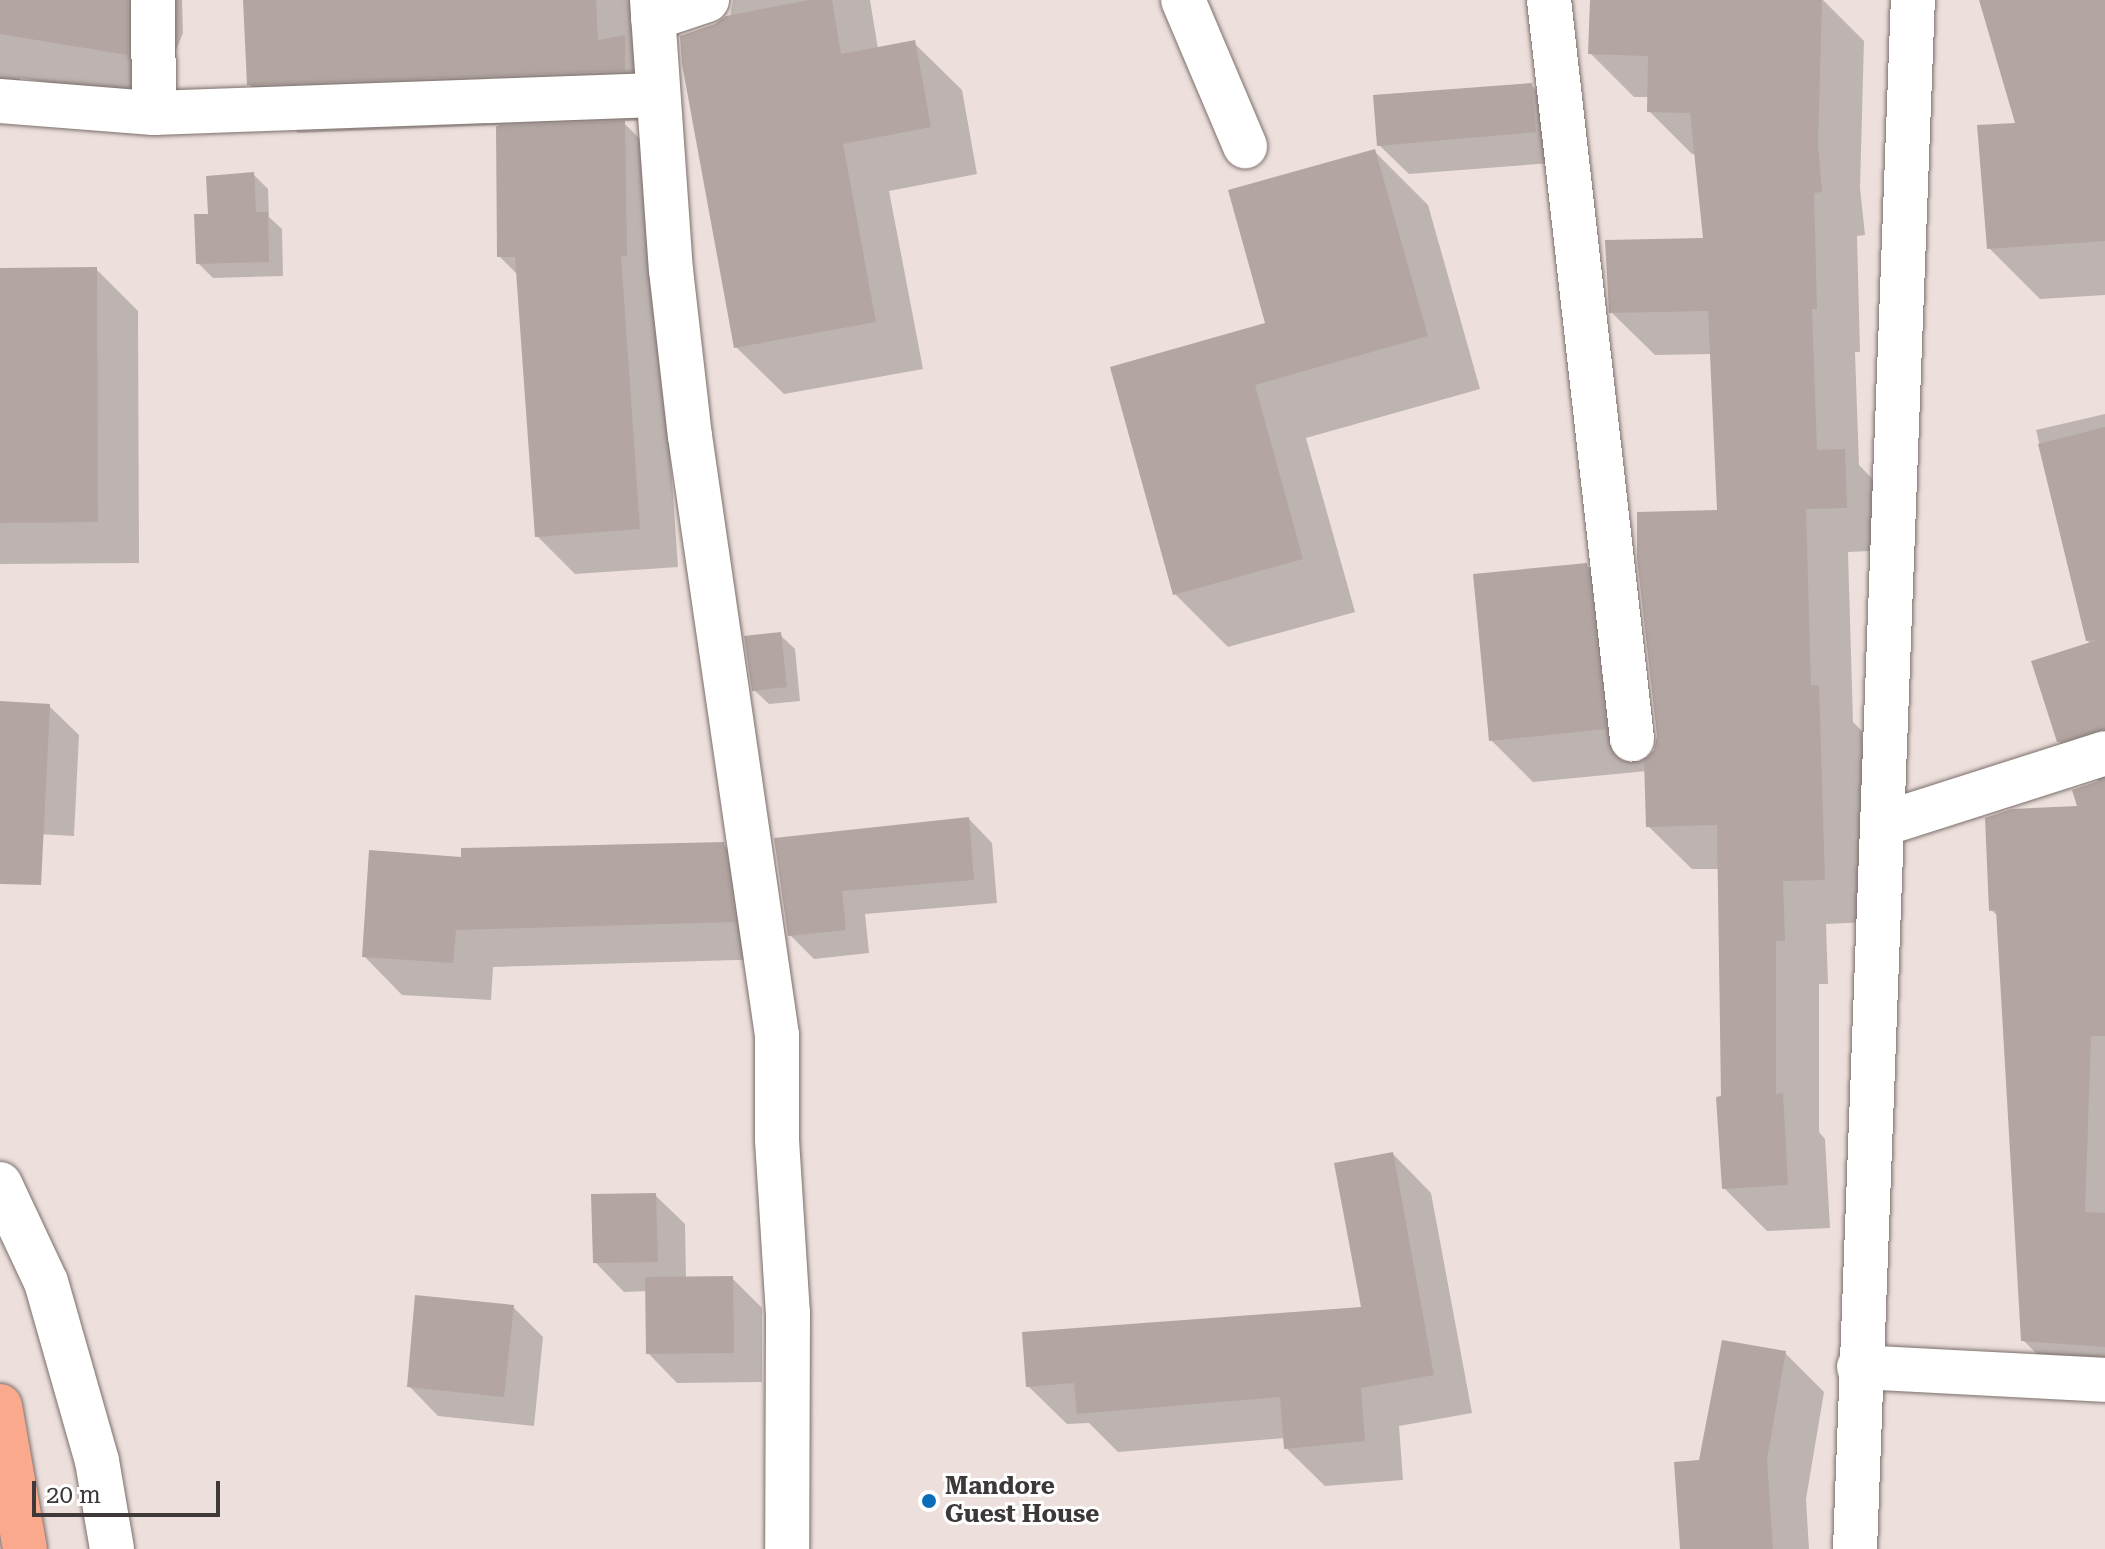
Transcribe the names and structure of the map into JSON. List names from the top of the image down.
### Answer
{
  "places": ["Mandore Guest House"],
  "scale_bar": "20 m"
}
